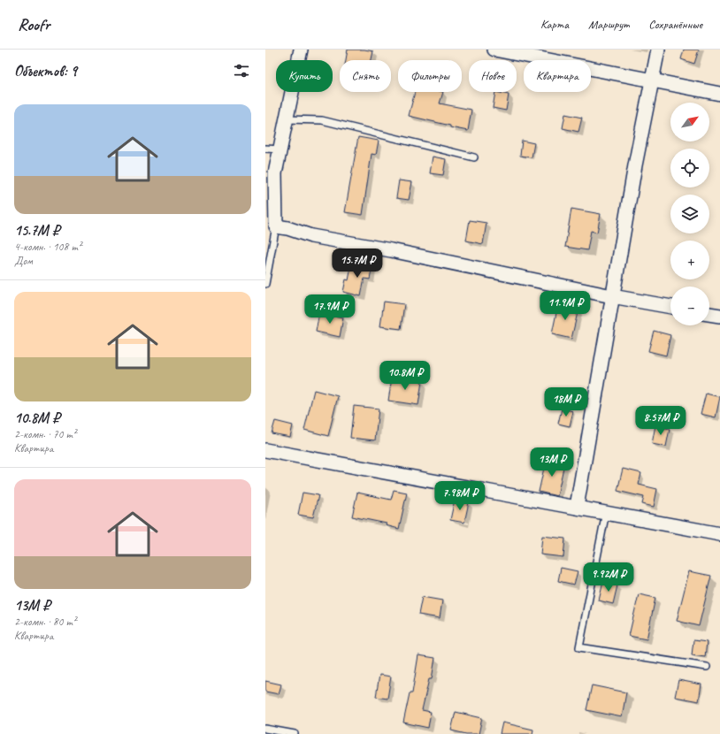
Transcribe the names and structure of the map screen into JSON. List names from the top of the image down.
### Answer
{
  "north": "top right",
  "page": {
    "header": "Roofr",
    "nav": ["Карта", "Маршрут", "Сохранённые"],
    "heading": "Объектов: 9",
    "chip": [
      "Купить",
      "Снять",
      "Фильтры",
      "Новое",
      "Квартира"
    ],
    "list": [
      {
        "name": "15.7M ₽",
        "note": "4-комн. · 108 m² · Дом"
      },
      {
        "name": "10.8M ₽",
        "note": "2-комн. · 70 m² · Квартира"
      },
      {
        "name": "13M ₽",
        "note": "2-комн. · 80 m² · Квартира"
      }
    ],
    "map_buttons": ["+", "−"],
    "price": [
      "15.7M ₽",
      "11.9M ₽",
      "17.9M ₽",
      "10.8M ₽",
      "18M ₽",
      "8.57M ₽",
      "13M ₽",
      "7.98M ₽",
      "9.92M ₽"
    ]
  }
}
